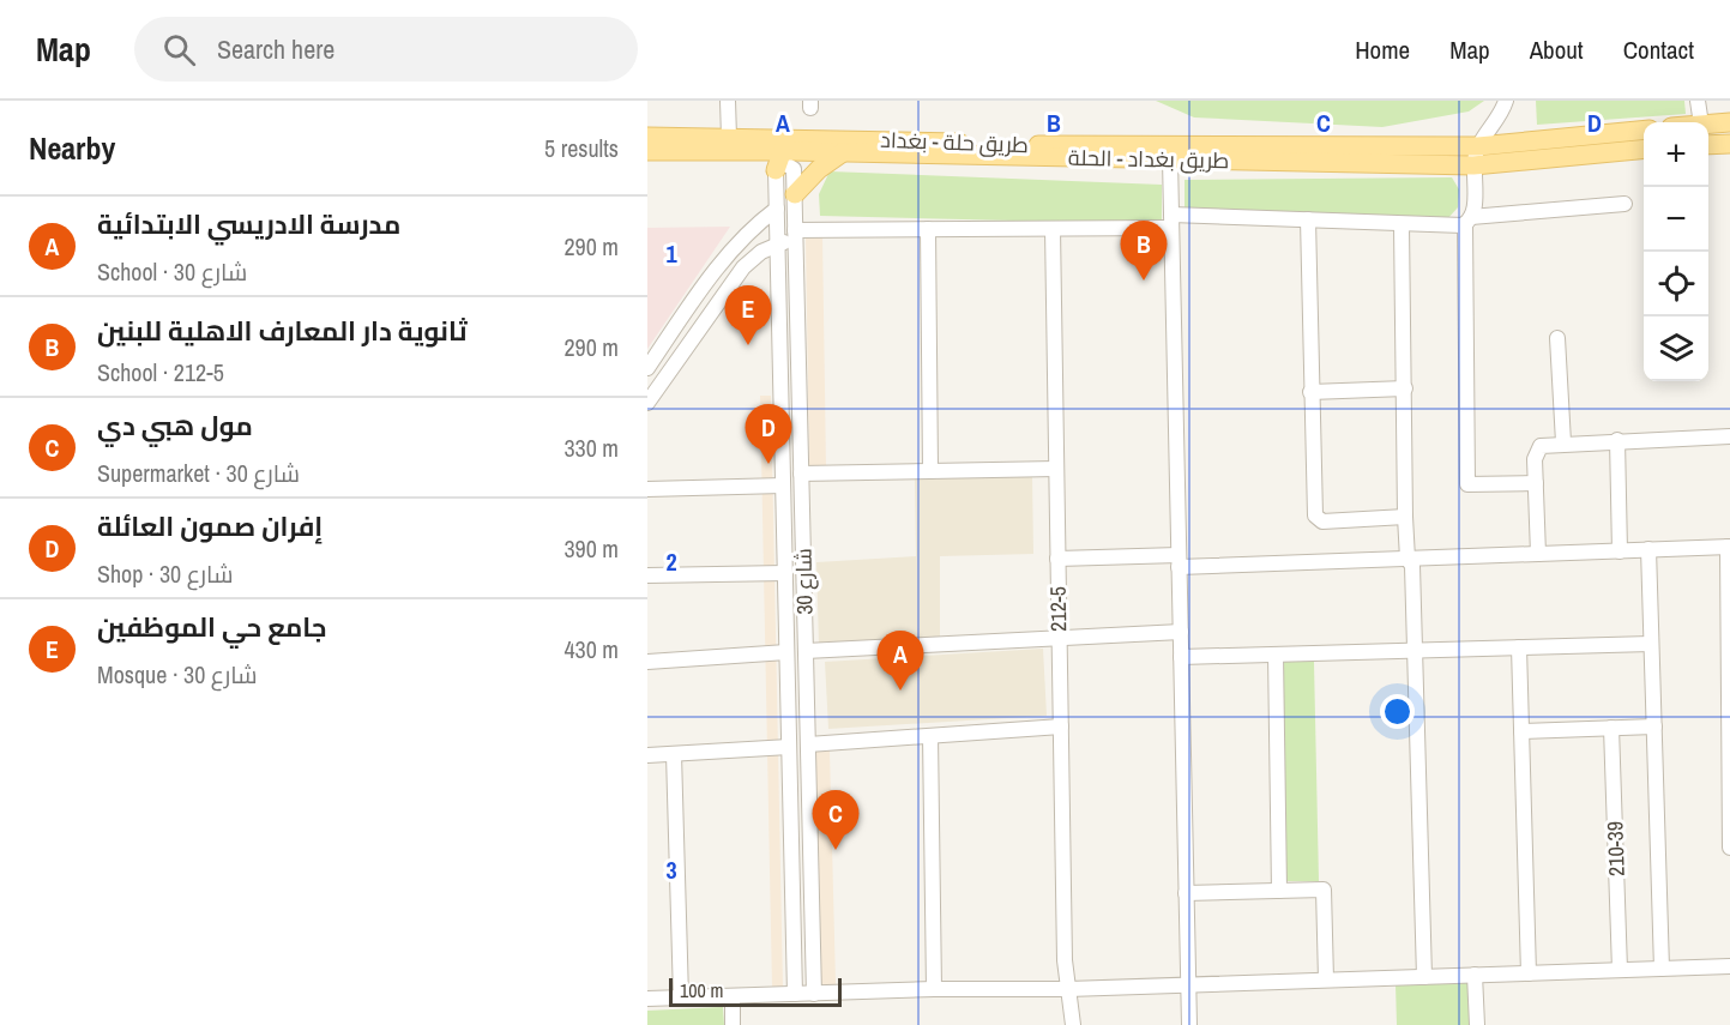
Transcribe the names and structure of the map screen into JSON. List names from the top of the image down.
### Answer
{
  "streets": {
    "main road": ["طريق حلة - بغداد", "طريق بغداد - الحلة"],
    "street": ["شارع 30", "212-5", "210-39"]
  },
  "crossings": [
    ["طريق حلة - بغداد", "طريق بغداد - الحلة"],
    ["طريق حلة - بغداد", "شارع 30"],
    ["طريق بغداد - الحلة", "شارع 30"]
  ],
  "scale_bar": "100 m",
  "page": {
    "header": "Map",
    "search": "Search here",
    "nav": [
      "Home",
      "Map",
      "About",
      "Contact"
    ],
    "heading": ["Nearby", "5 results"],
    "map_buttons": ["+", "−"],
    "list": [
      {
        "mark": "A",
        "name": "مدرسة الادريسي الابتدائية",
        "note": "School · شارع 30",
        "value": "290 m"
      },
      {
        "mark": "B",
        "name": "ثانوية دار المعارف الاهلية للبنين",
        "note": "School · 212-5",
        "value": "290 m"
      },
      {
        "mark": "C",
        "name": "مول هبي دي",
        "note": "Supermarket · شارع 30",
        "value": "330 m"
      },
      {
        "mark": "D",
        "name": "إفران صمون العائلة",
        "note": "Shop · شارع 30",
        "value": "390 m"
      },
      {
        "mark": "E",
        "name": "جامع حي الموظفين",
        "note": "Mosque · شارع 30",
        "value": "430 m"
      }
    ],
    "pins": [
      "B",
      "E",
      "D",
      "A",
      "C"
    ],
    "scale": "100 m"
  },
  "grid": {
    "columns": [
      "A",
      "B",
      "C",
      "D"
    ],
    "rows": ["1", "2", "3"]
  }
}
